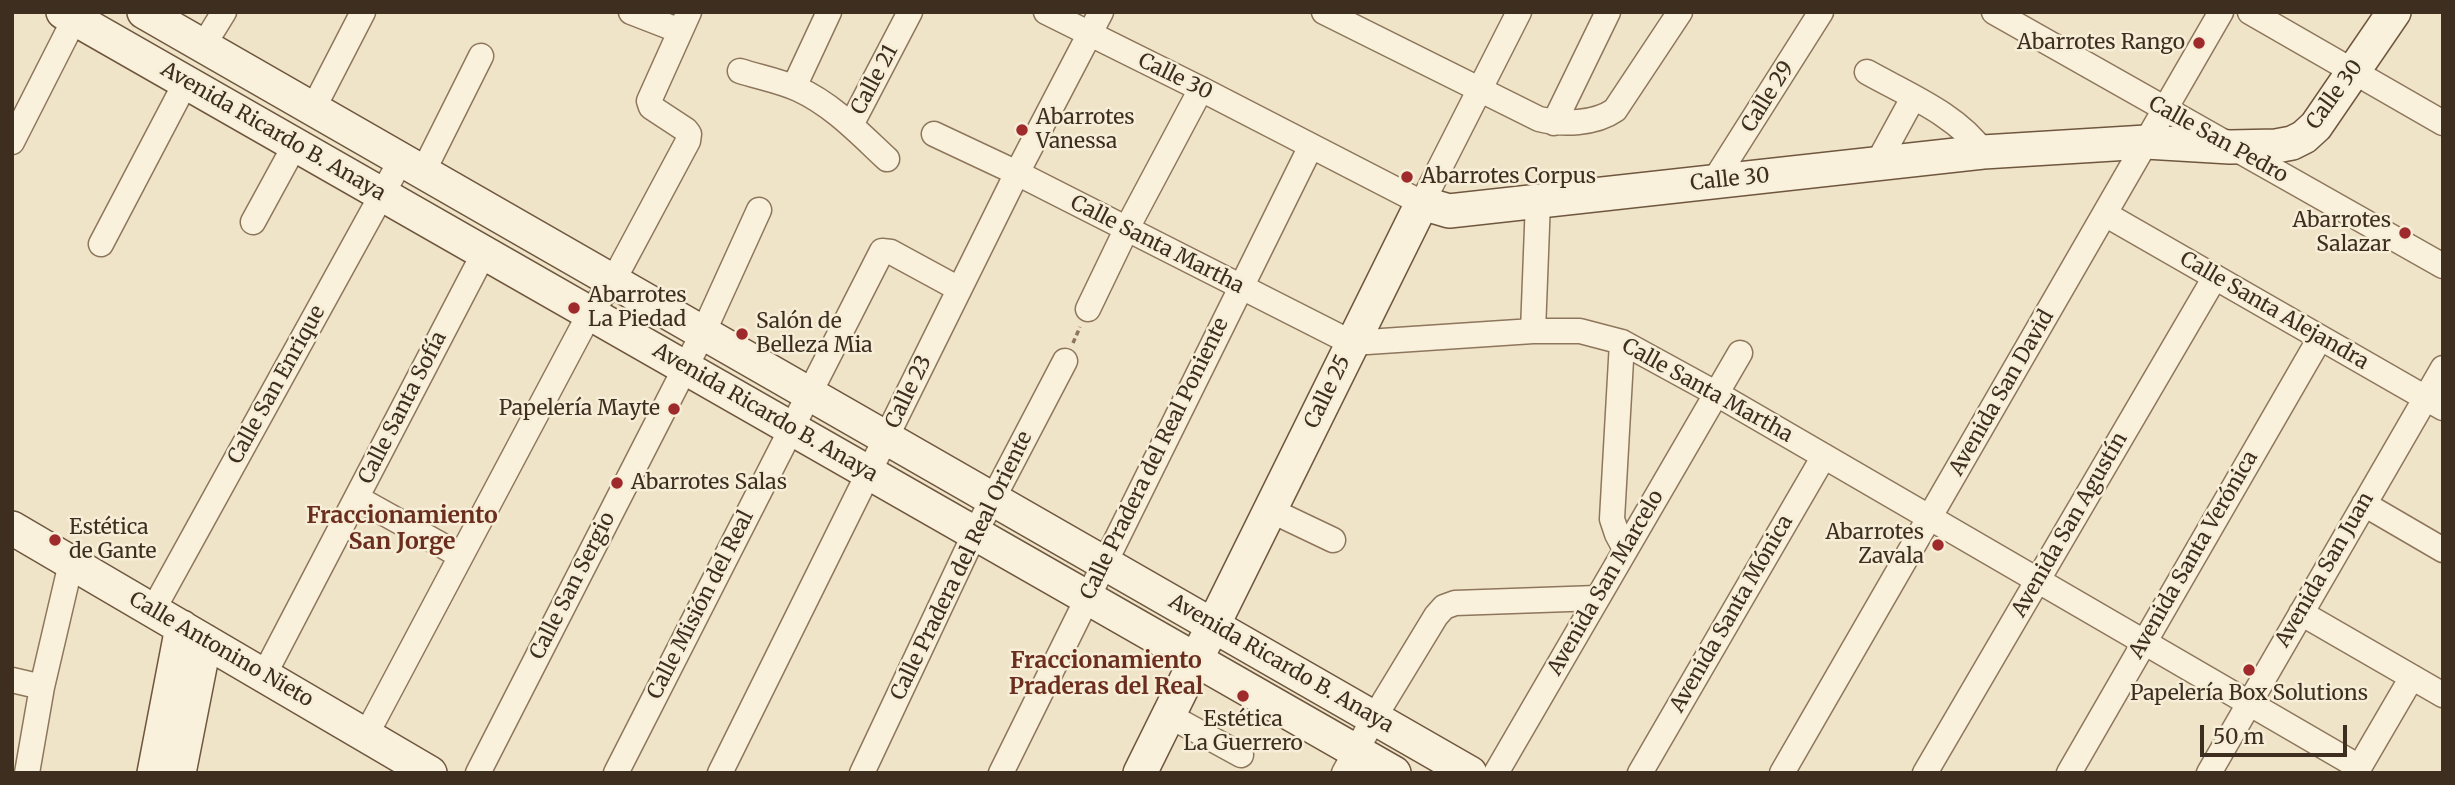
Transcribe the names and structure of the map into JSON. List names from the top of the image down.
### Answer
{
  "streets": {
    "street": [
      "Calle 30",
      "Calle 21",
      "Calle 29",
      "Avenida Ricardo B. Anaya",
      "Calle San Pedro",
      "Calle Santa Martha",
      "Calle Santa Alejandra",
      "Calle San Enrique",
      "Calle 23",
      "Calle 25",
      "Avenida San David",
      "Calle Santa Sofía",
      "Calle Pradera del Real Poniente",
      "Avenida San Agustín",
      "Avenida Santa Verónica",
      "Calle Pradera del Real Oriente",
      "Avenida San Juan",
      "Avenida San Marcelo",
      "Calle San Sergio",
      "Calle Misión del Real",
      "Avenida Santa Mónica",
      "Calle Antonino Nieto"
    ]
  },
  "crossings": [
    ["Calle 30", "Calle 29"],
    ["Calle 30", "Calle San Pedro"],
    ["Calle 30", "Calle 23"],
    ["Calle 30", "Calle 25"],
    ["Calle 30", "Avenida San David"],
    ["Calle 30", "Calle Pradera del Real Poniente"],
    ["Avenida Ricardo B. Anaya", "Calle San Enrique"],
    ["Avenida Ricardo B. Anaya", "Calle 23"],
    ["Avenida Ricardo B. Anaya", "Calle 25"],
    ["Avenida Ricardo B. Anaya", "Calle Santa Sofía"],
    ["Avenida Ricardo B. Anaya", "Calle Pradera del Real Poniente"],
    ["Avenida Ricardo B. Anaya", "Calle Pradera del Real Oriente"],
    ["Avenida Ricardo B. Anaya", "Calle San Sergio"],
    ["Avenida Ricardo B. Anaya", "Calle Misión del Real"],
    ["Calle San Pedro", "Avenida San David"],
    ["Calle Santa Martha", "Calle 23"],
    ["Calle Santa Martha", "Calle 25"],
    ["Calle Santa Martha", "Avenida San David"],
    ["Calle Santa Martha", "Calle Pradera del Real Poniente"],
    ["Calle Santa Martha", "Avenida San Agustín"],
    ["Calle Santa Martha", "Avenida Santa Verónica"],
    ["Calle Santa Martha", "Avenida San Juan"],
    ["Calle Santa Martha", "Avenida San Marcelo"],
    ["Calle Santa Martha", "Avenida Santa Mónica"],
    ["Calle Santa Alejandra", "Avenida San David"],
    ["Calle Santa Alejandra", "Avenida San Agustín"],
    ["Calle Santa Alejandra", "Avenida Santa Verónica"],
    ["Calle Santa Alejandra", "Avenida San Juan"],
    ["Calle San Enrique", "Calle Antonino Nieto"],
    ["Calle 23", "Calle Misión del Real"],
    ["Calle Santa Sofía", "Calle Antonino Nieto"]
  ],
  "districts": ["Fraccionamiento San Jorge", "Fraccionamiento Praderas del Real"],
  "places": [
    "Abarrotes Rango",
    "Abarrotes Vanessa",
    "Abarrotes Corpus",
    "Abarrotes Salazar",
    "Abarrotes La Piedad",
    "Salón de Belleza Mia",
    "Papelería Mayte",
    "Abarrotes Salas",
    "Estética de Gante",
    "Abarrotes Zavala",
    "Papelería Box Solutions",
    "Estética La Guerrero"
  ],
  "scale_bar": "50 m"
}
